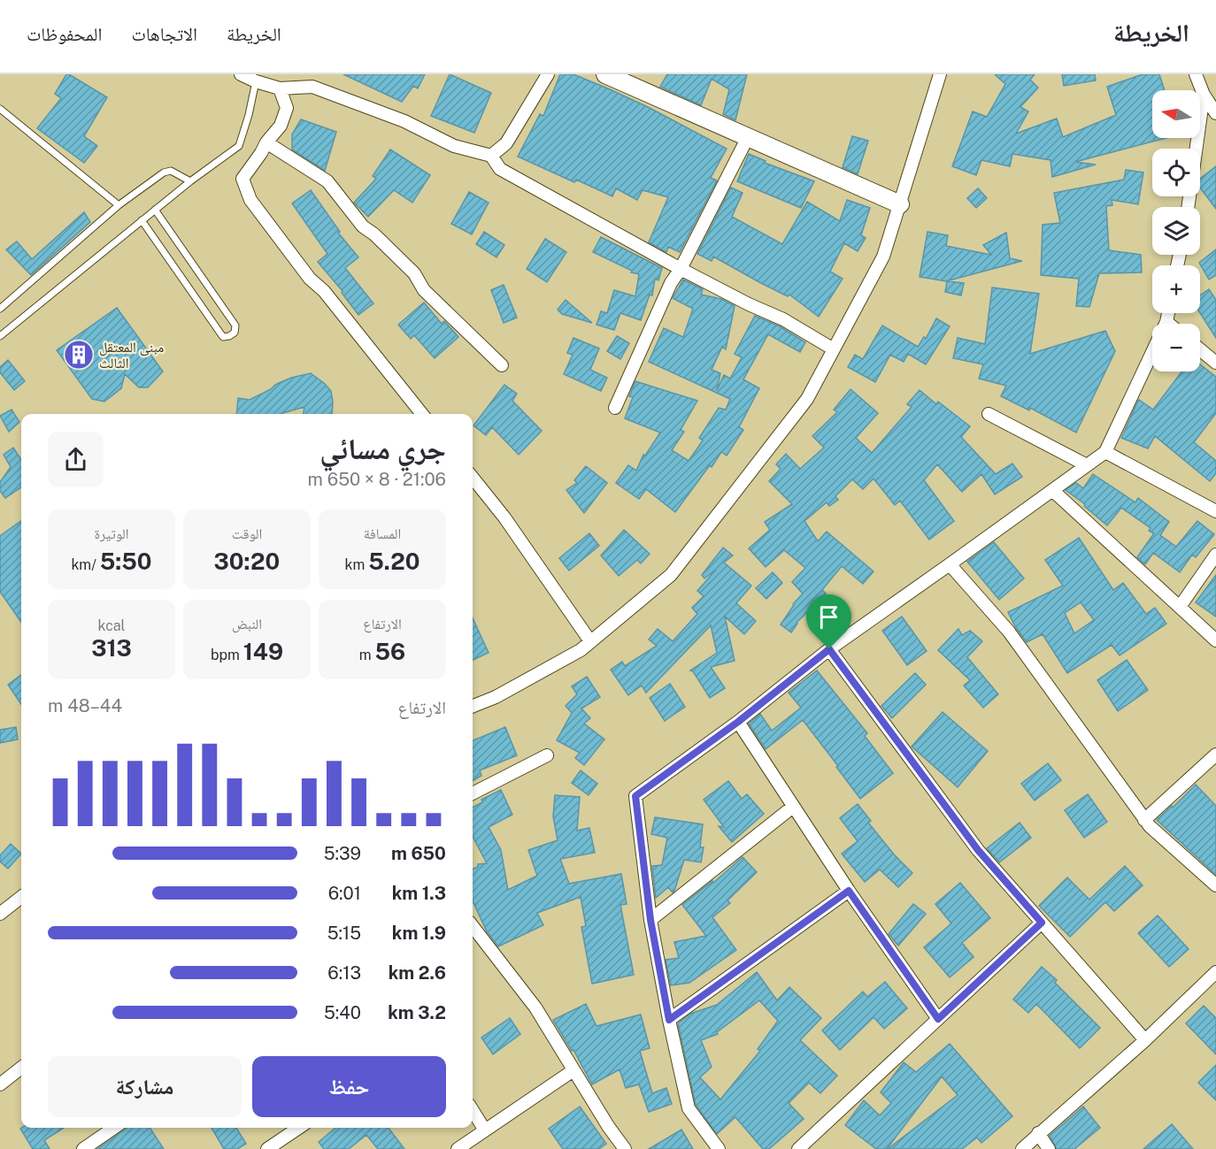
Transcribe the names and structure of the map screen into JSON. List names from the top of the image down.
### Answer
{
  "places": {
    "building": ["مبنى المعتقل الثالث"]
  },
  "north": "left",
  "page": {
    "header": "الخريطة",
    "nav": ["الخريطة", "الاتجاهات", "المحفوظات"],
    "map_buttons": ["+", "−"],
    "heading": ["جري مسائي", "21:06 · 8 × 650 m"],
    "stats": [
      ["المسافة", "5.20 km"],
      ["الوقت", "30:20"],
      ["الوتيرة", "5:50 /km"],
      ["الارتفاع", "56 m"],
      ["النبض", "149 bpm"],
      ["kcal", "313"]
    ],
    "chart": ["الارتفاع", "44–48 m"],
    "list": [
      {
        "name": "650 m",
        "note": "5:39"
      },
      {
        "name": "1.3 km",
        "note": "6:01"
      },
      {
        "name": "1.9 km",
        "note": "5:15"
      },
      {
        "name": "2.6 km",
        "note": "6:13"
      },
      {
        "name": "3.2 km",
        "note": "5:40"
      }
    ],
    "buttons": ["حفظ", "مشاركة"]
  }
}
